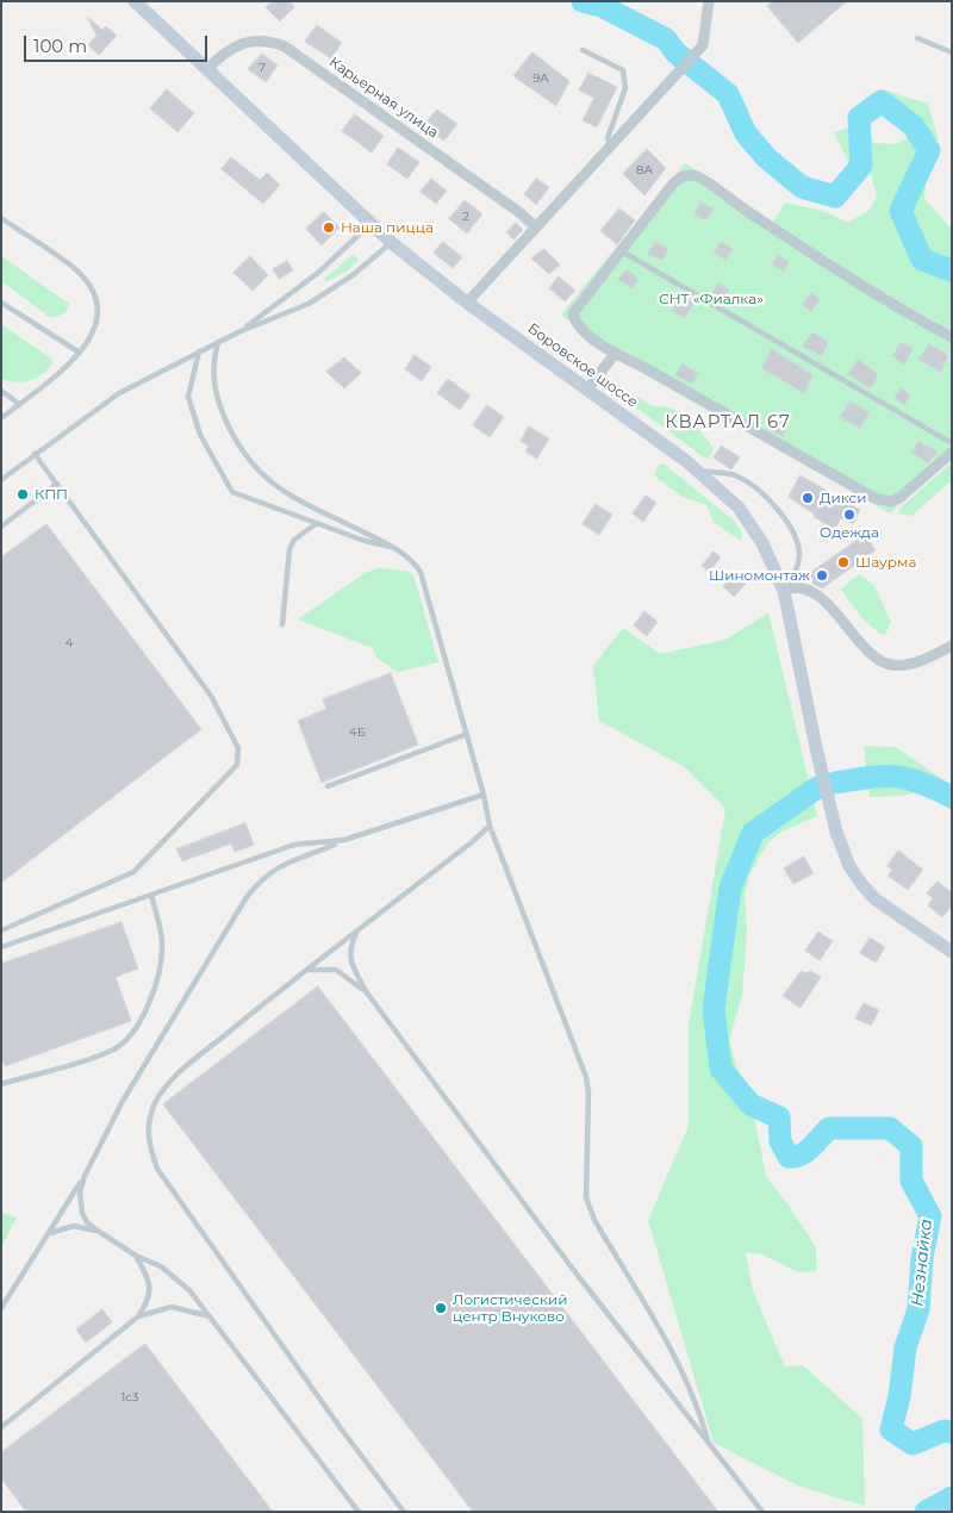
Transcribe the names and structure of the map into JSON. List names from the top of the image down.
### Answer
{
  "streets": {
    "main road": ["Боровское шоссе"],
    "street": ["Карьерная улица"]
  },
  "crossings": [
    ["Карьерная улица", "Боровское шоссе"]
  ],
  "districts": ["КВАРТАЛ 67"],
  "water": ["Незнайка"],
  "parks": ["СНТ «Фиалка»"],
  "places": [
    "Наша пицца",
    "КПП",
    "Дикси",
    "Одежда",
    "Шаурма",
    "Шиномонтаж",
    "Логистический центр Внуково"
  ],
  "house_numbers": [
    "7",
    "9А",
    "8А",
    "2",
    "4",
    "4Б",
    "1с3"
  ],
  "scale_bar": "100 m"
}
